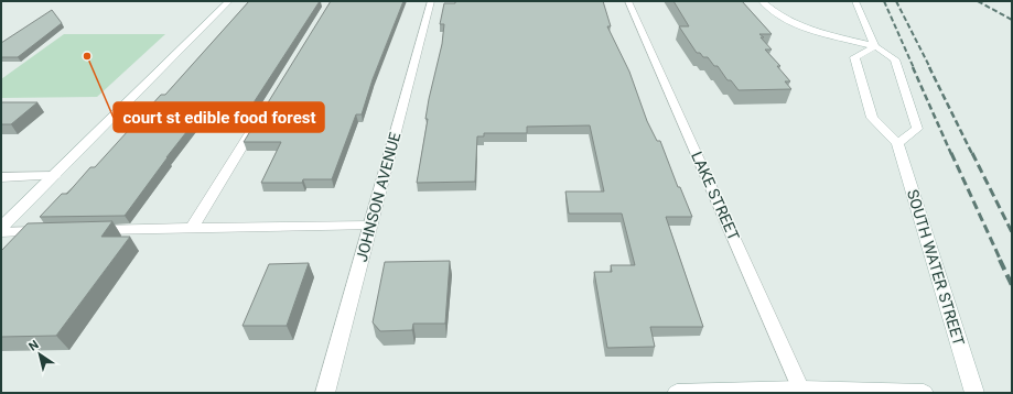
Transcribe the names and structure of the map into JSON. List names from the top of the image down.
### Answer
{
  "streets": {
    "street": ["LAKE STREET", "JOHNSON AVENUE", "SOUTH WATER STREET"]
  },
  "places": ["court st edible food forest"],
  "north": "top left"
}
